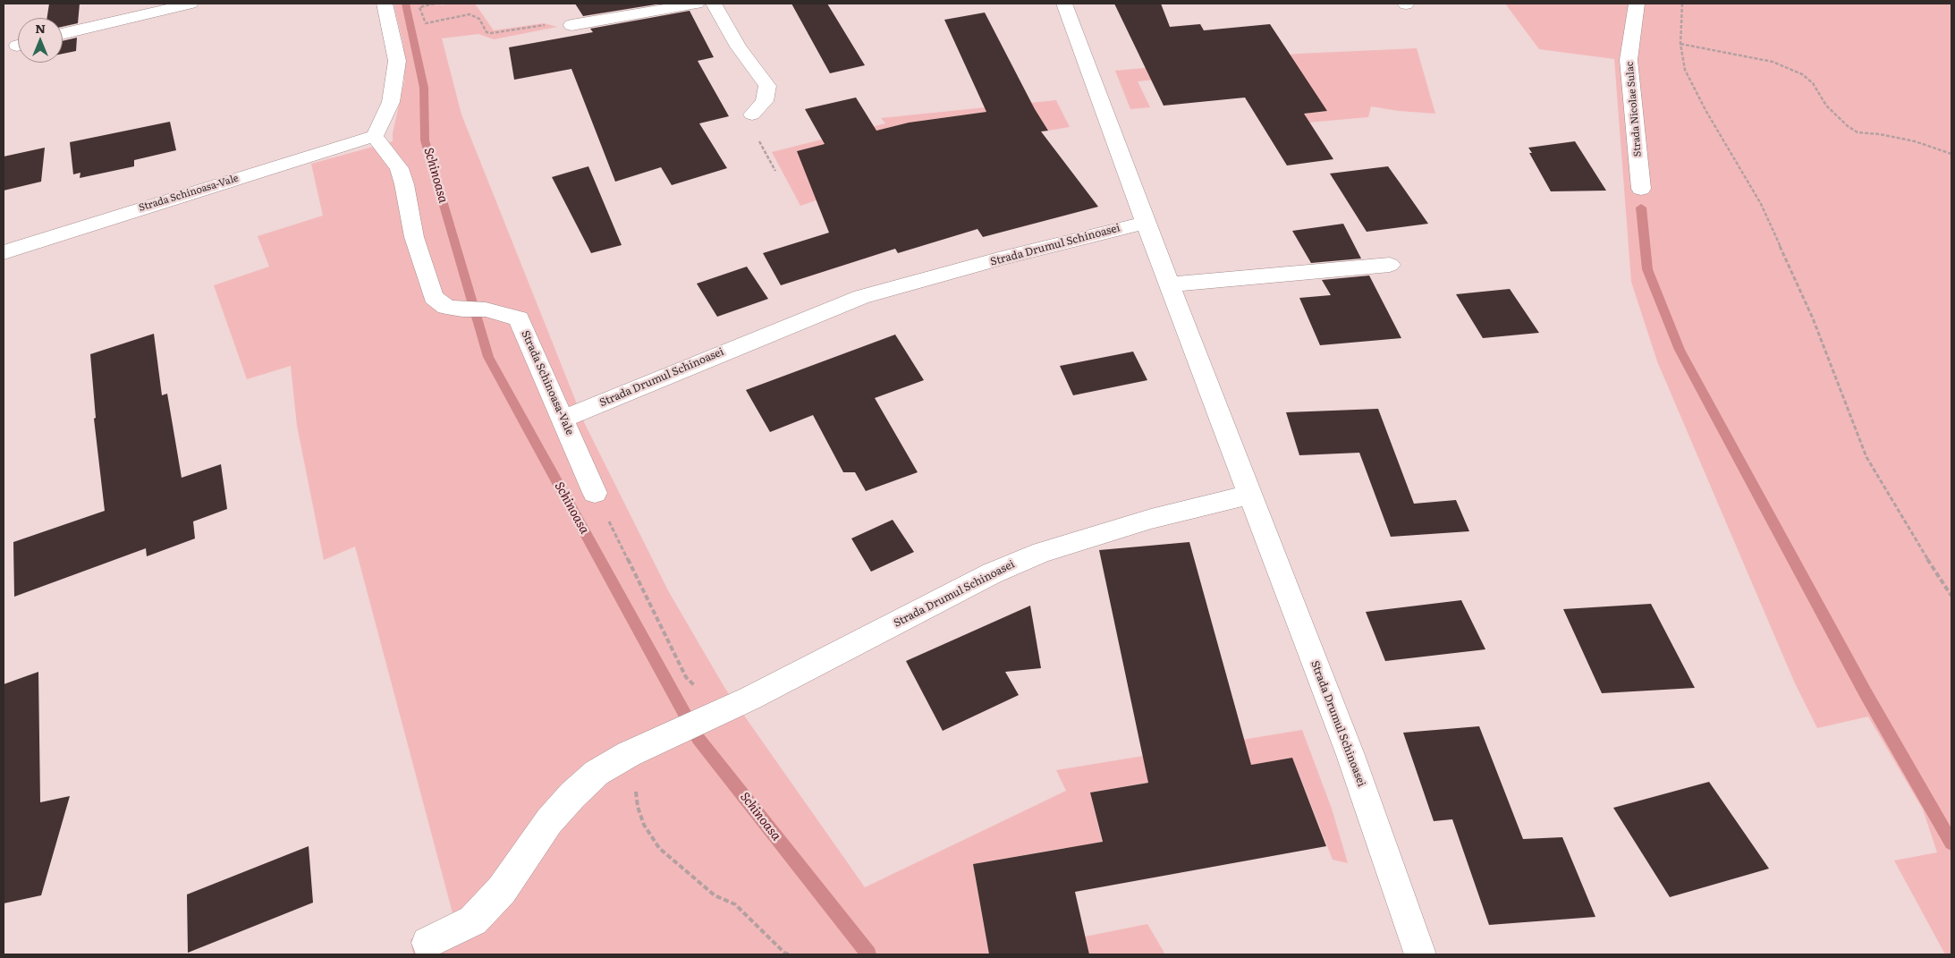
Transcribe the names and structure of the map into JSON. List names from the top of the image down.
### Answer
{
  "streets": {
    "street": ["Strada Nicolae Sulac", "Strada Schinoasa-Vale", "Strada Drumul Schinoasei"]
  },
  "crossings": [
    ["Strada Schinoasa-Vale", "Strada Drumul Schinoasei"]
  ],
  "water": ["Schinoasa"],
  "north": "top"
}
